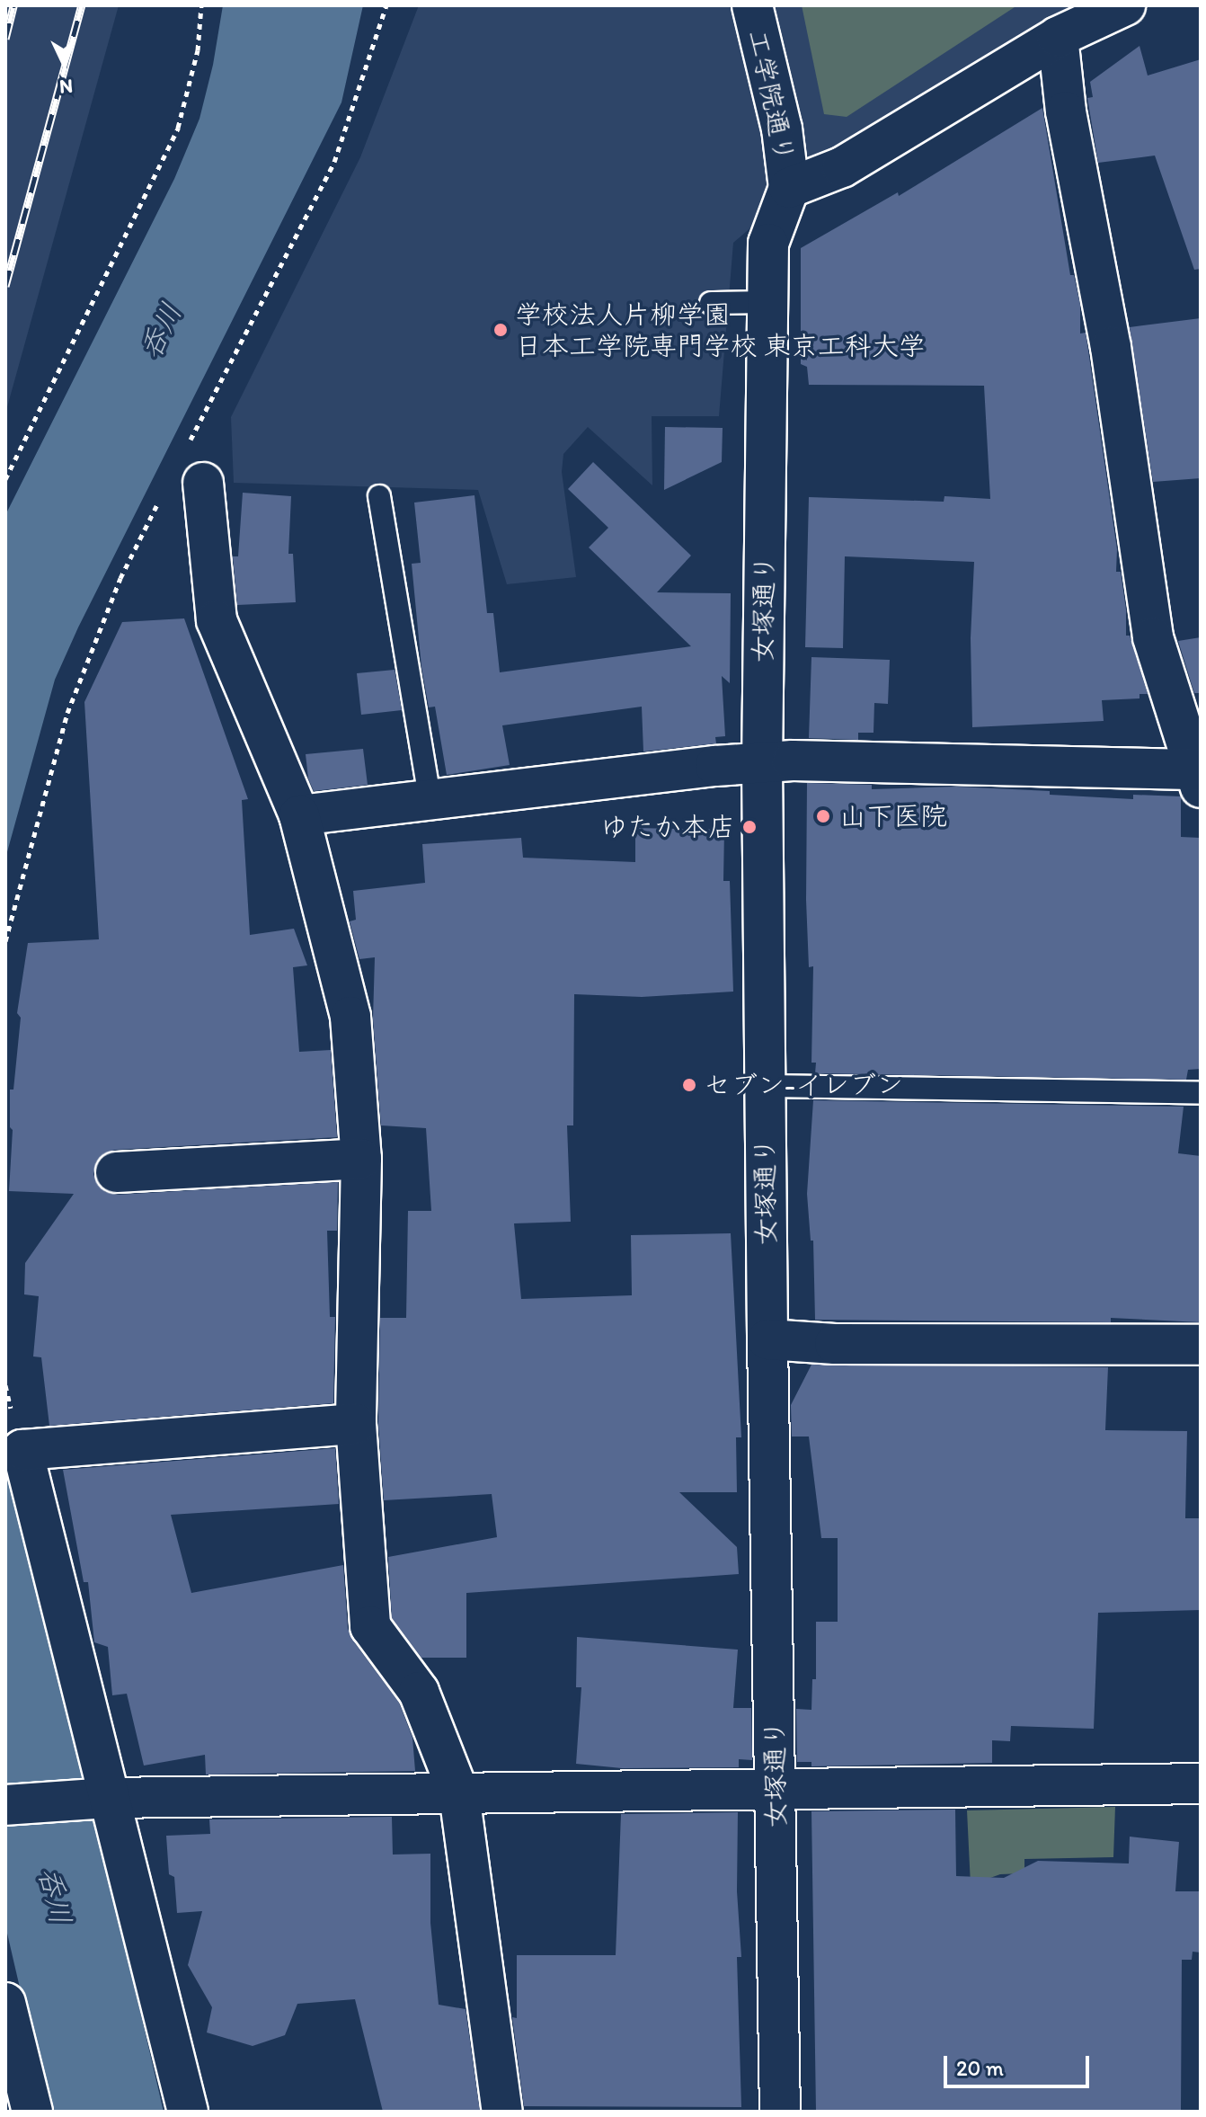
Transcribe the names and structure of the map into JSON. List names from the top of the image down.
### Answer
{
  "streets": {
    "street": ["工学院通り", "女塚通り"]
  },
  "crossings": [
    ["工学院通り", "女塚通り"]
  ],
  "water": ["呑川"],
  "places": [
    "学校法人片柳学園 日本工学院専門学校 東京工科大学",
    "山下医院",
    "ゆたか本店",
    "セブン-イレブン"
  ],
  "scale_bar": "20 m",
  "north": "bottom"
}
